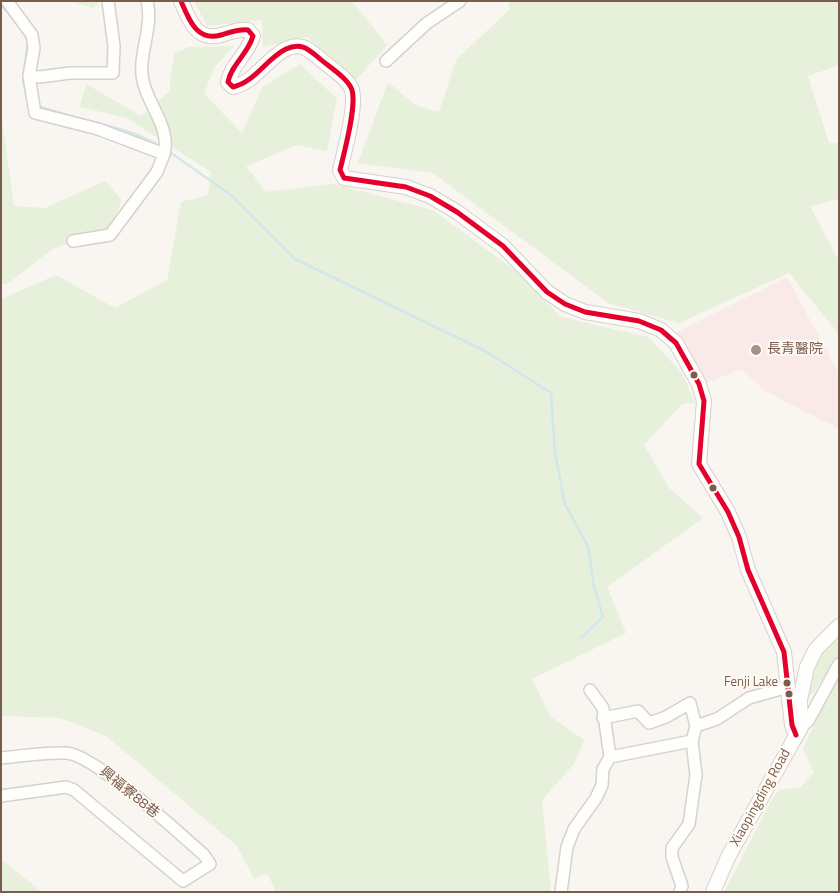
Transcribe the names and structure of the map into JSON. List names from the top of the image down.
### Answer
{
  "streets": {
    "street": ["興福寮88巷", "Xiaopingding Road"]
  },
  "places": ["長青醫院", "Fenji Lake"]
}
